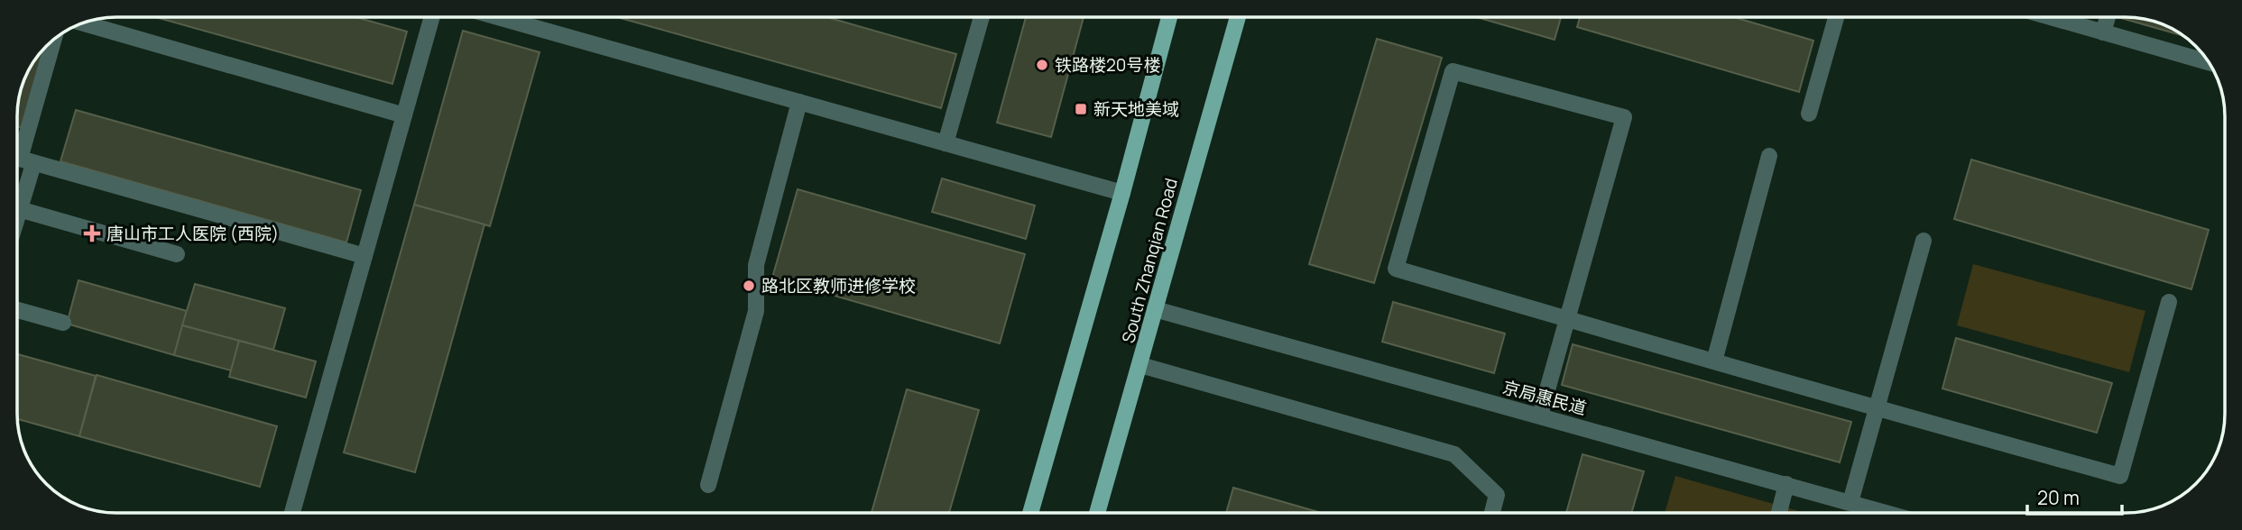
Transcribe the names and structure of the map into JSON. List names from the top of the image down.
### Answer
{
  "streets": {
    "main road": ["South Zhanqian Road"],
    "street": ["京局惠民道"]
  },
  "crossings": [
    ["South Zhanqian Road", "京局惠民道"]
  ],
  "places": {
    "other": ["铁路楼20号楼", "路北区教师进修学校"],
    "transit": ["新天地美域"],
    "health": ["唐山市工人医院 (西院)"]
  },
  "scale_bar": "20 m"
}
